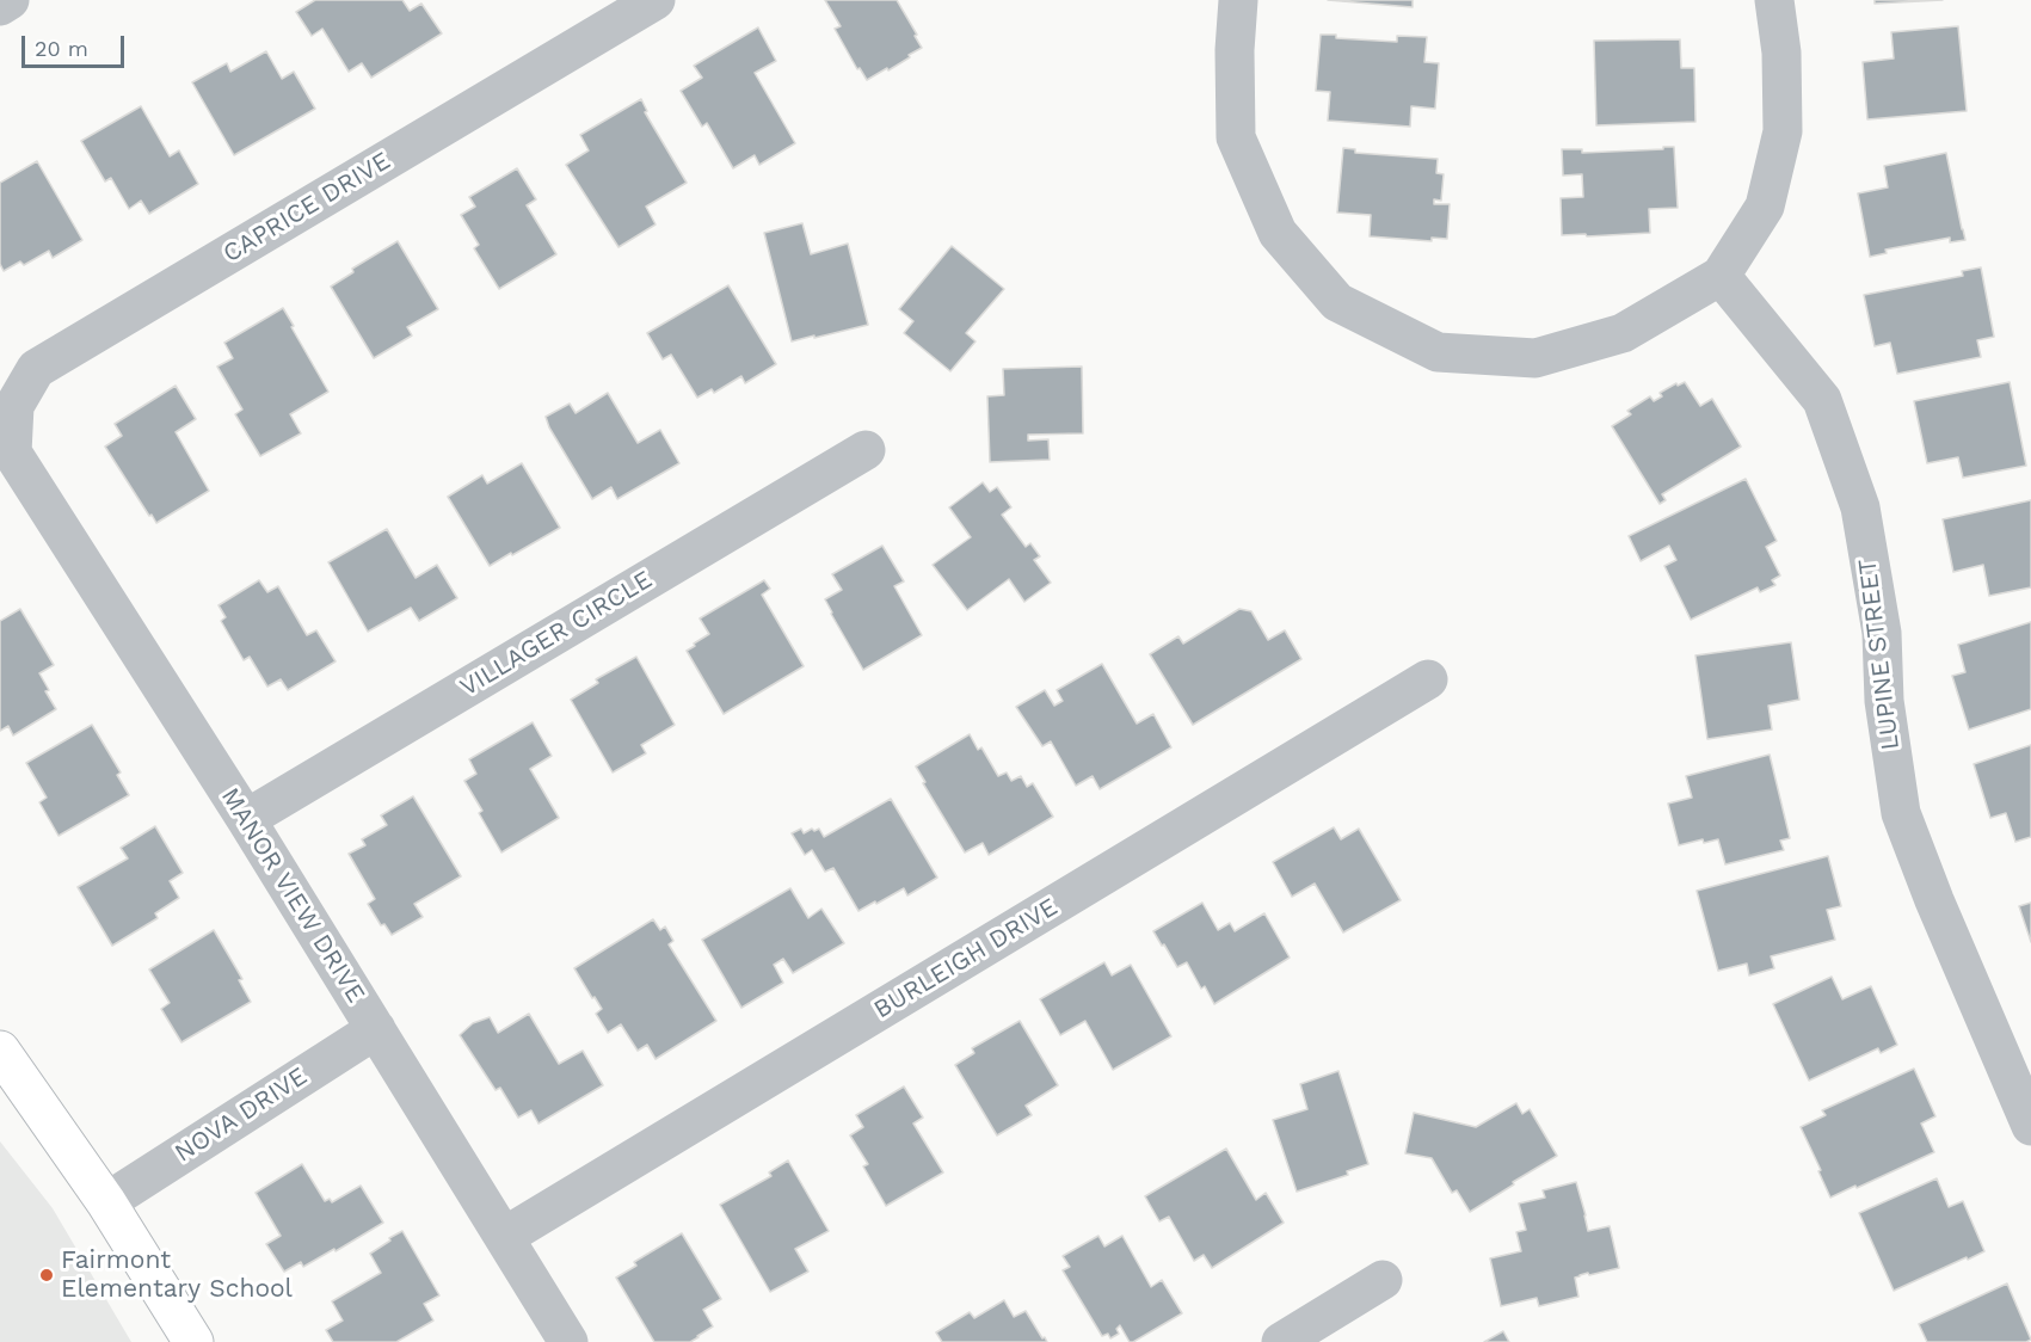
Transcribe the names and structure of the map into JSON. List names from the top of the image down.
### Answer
{
  "streets": {
    "street": [
      "CAPRICE DRIVE",
      "VILLAGER CIRCLE",
      "LUPINE STREET",
      "MANOR VIEW DRIVE",
      "BURLEIGH DRIVE",
      "NOVA DRIVE"
    ]
  },
  "crossings": [
    ["CAPRICE DRIVE", "MANOR VIEW DRIVE"],
    ["VILLAGER CIRCLE", "MANOR VIEW DRIVE"],
    ["MANOR VIEW DRIVE", "BURLEIGH DRIVE"],
    ["MANOR VIEW DRIVE", "NOVA DRIVE"]
  ],
  "places": ["Fairmont Elementary School"],
  "scale_bar": "20 m"
}
